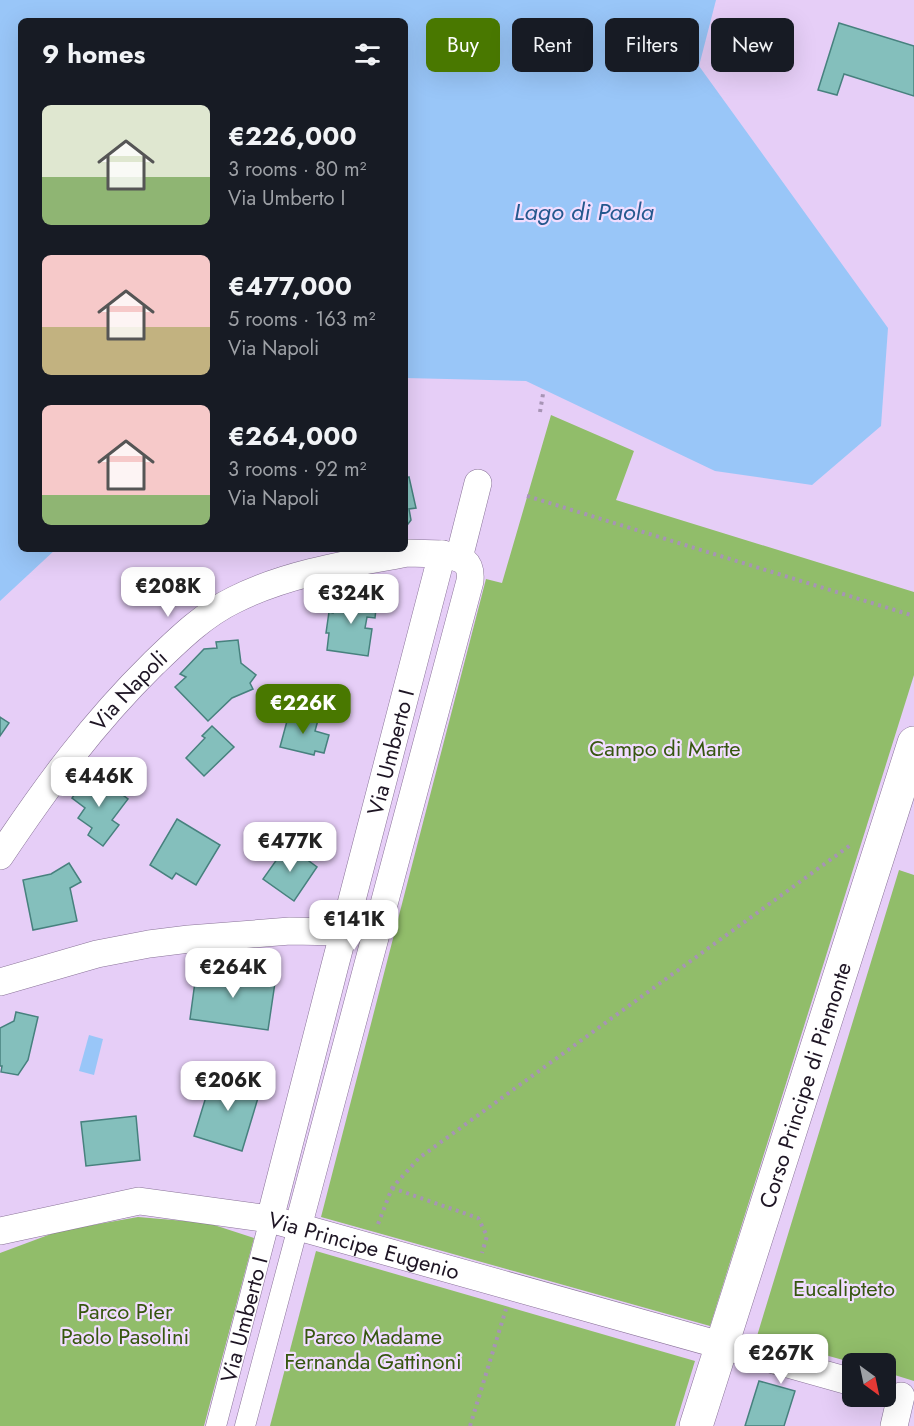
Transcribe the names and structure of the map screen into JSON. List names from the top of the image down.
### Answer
{
  "streets": {
    "street": [
      "Via Napoli",
      "Via Umberto I",
      "Corso Principe di Piemonte",
      "Via Principe Eugenio"
    ]
  },
  "crossings": [
    ["Via Napoli", "Via Umberto I"],
    ["Via Umberto I", "Via Principe Eugenio"],
    ["Corso Principe di Piemonte", "Via Principe Eugenio"]
  ],
  "water": ["Lago di Paola"],
  "parks": [
    "Campo di Marte",
    "Eucalipteto",
    "Parco Pier Paolo Pasolini",
    "Parco Madame Fernanda Gattinoni"
  ],
  "north": "bottom right",
  "page": {
    "chip": [
      "Buy",
      "Rent",
      "Filters",
      "New"
    ],
    "heading": "9 homes",
    "list": [
      {
        "name": "€226,000",
        "note": "3 rooms · 80 m² · Via Umberto I"
      },
      {
        "name": "€477,000",
        "note": "5 rooms · 163 m² · Via Napoli"
      },
      {
        "name": "€264,000",
        "note": "3 rooms · 92 m² · Via Napoli"
      }
    ],
    "price": [
      "€208K",
      "€324K",
      "€226K",
      "€446K",
      "€477K",
      "€141K",
      "€264K",
      "€206K",
      "€267K"
    ]
  }
}
